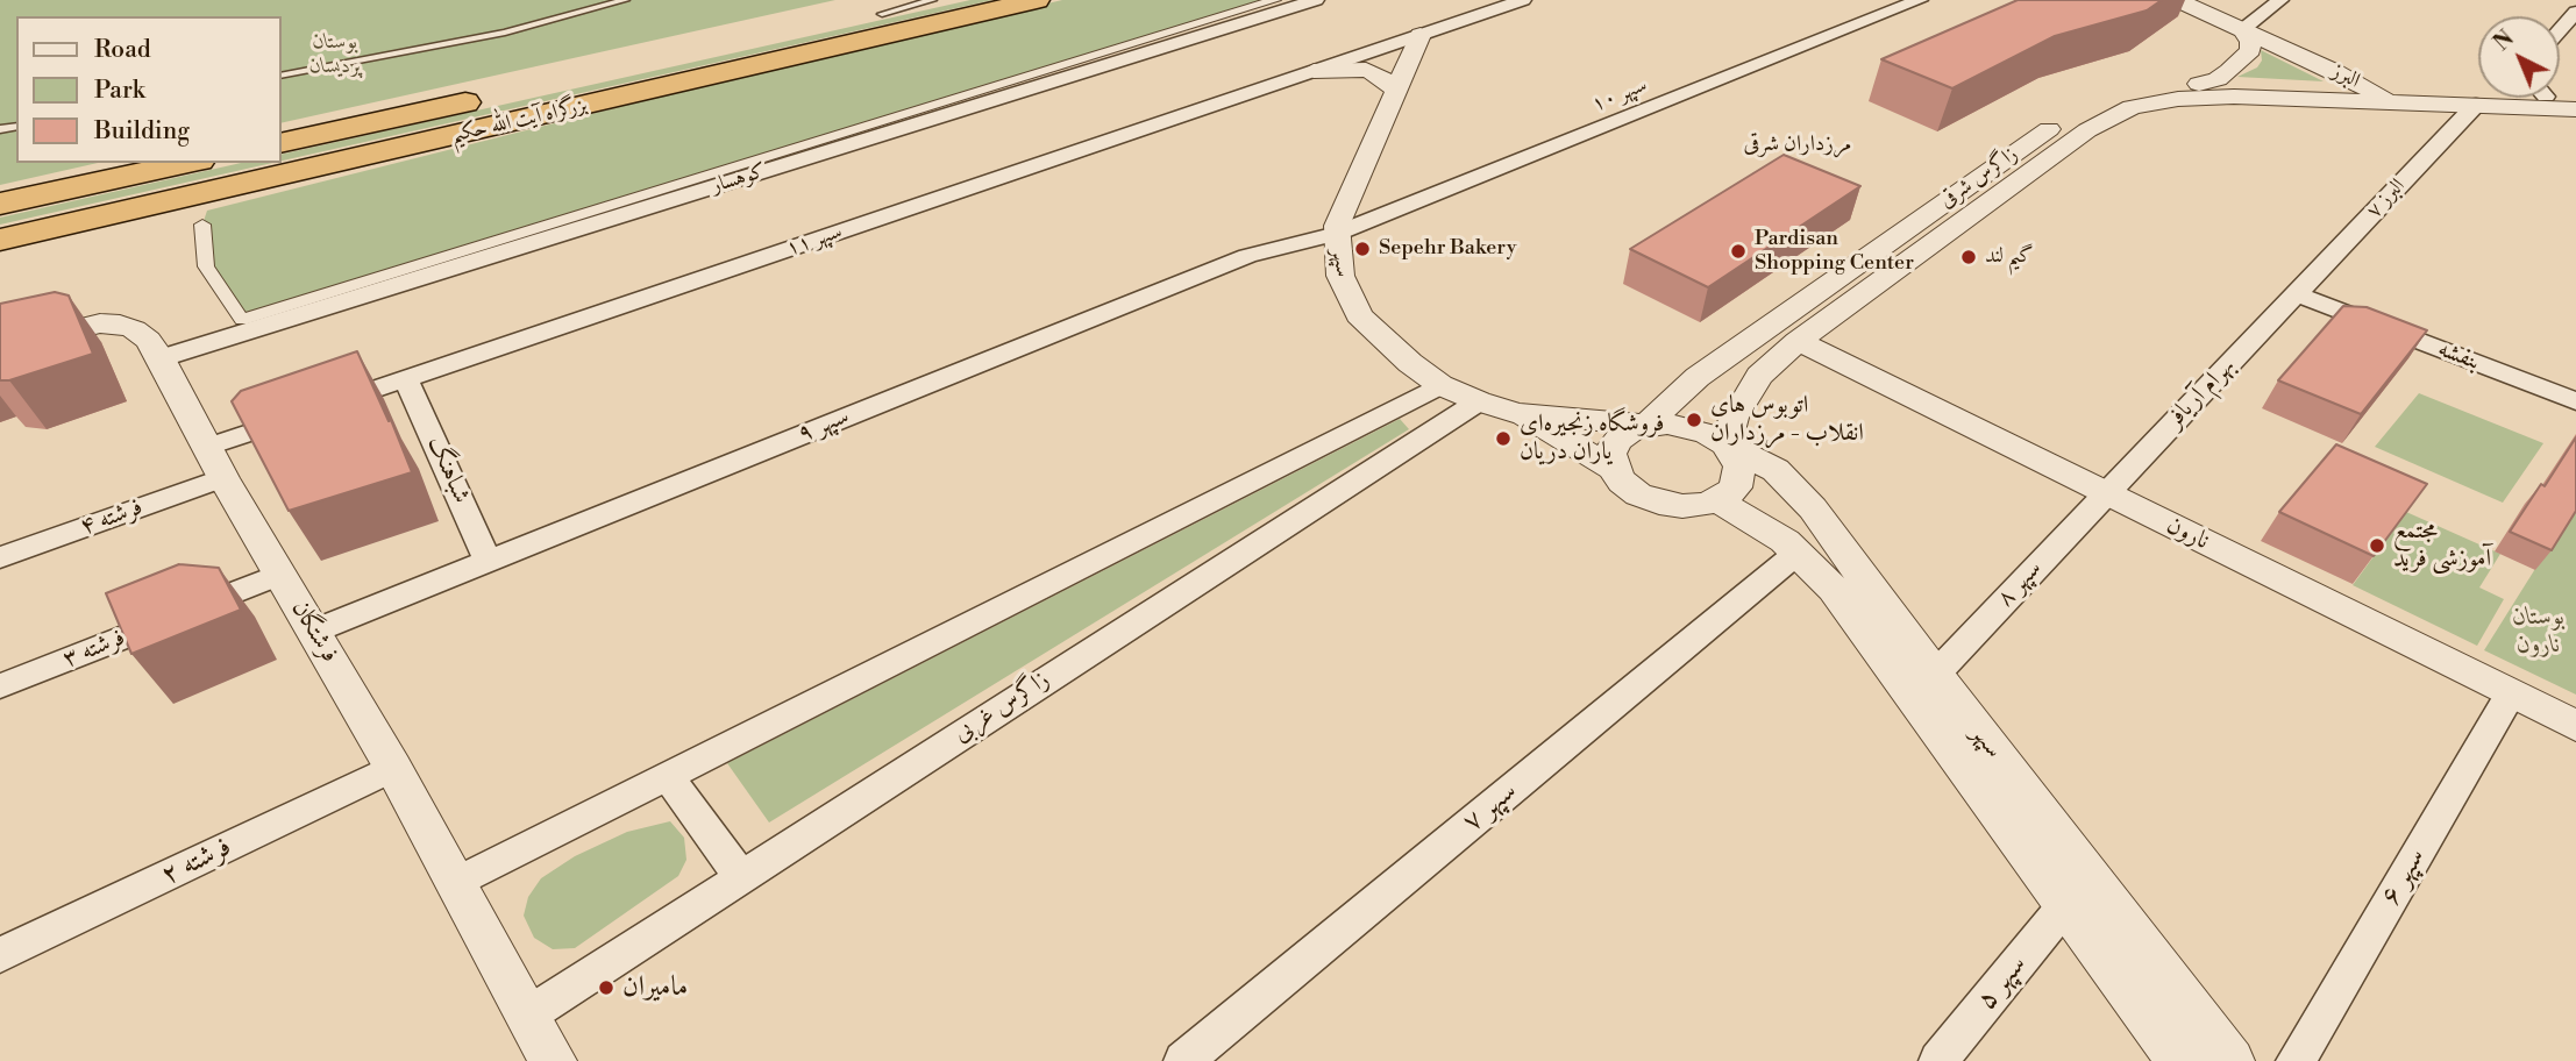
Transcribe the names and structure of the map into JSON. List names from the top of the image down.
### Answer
{
  "streets": {
    "highway": ["بزرگراه آیت الله حکیم"],
    "street": [
      "البرز",
      "سپهر ۱۰",
      "زاگرس شرقی",
      "کوهسار",
      "البرز ۷",
      "سپهر ۱۱",
      "سپهر",
      "بنفشه",
      "بهرام آریافر",
      "سپهر ۹",
      "شباهنگ",
      "فرشته ۴",
      "نارون",
      "سپهر ۸",
      "فرشتگان",
      "فرشته ۳",
      "زاگرس غربی",
      "سپهر ۷",
      "فرشته ۲",
      "سپهر ۶",
      "سپهر ۵"
    ]
  },
  "crossings": [
    ["البرز", "زاگرس شرقی"],
    ["البرز", "البرز ۷"],
    ["سپهر ۱۰", "سپهر"],
    ["سپهر ۱۰", "سپهر ۹"],
    ["زاگرس شرقی", "سپهر"],
    ["زاگرس شرقی", "نارون"],
    ["کوهسار", "فرشتگان"],
    ["البرز ۷", "بنفشه"],
    ["البرز ۷", "بهرام آریافر"],
    ["سپهر ۱۱", "سپهر"],
    ["سپهر ۱۱", "شباهنگ"],
    ["سپهر ۱۱", "فرشته ۴"],
    ["سپهر ۱۱", "فرشتگان"],
    ["سپهر", "سپهر ۹"],
    ["سپهر", "سپهر ۸"],
    ["سپهر", "زاگرس غربی"],
    ["سپهر", "سپهر ۷"],
    ["سپهر", "سپهر ۵"],
    ["بنفشه", "بهرام آریافر"],
    ["بهرام آریافر", "نارون"],
    ["بهرام آریافر", "سپهر ۸"],
    ["سپهر ۹", "شباهنگ"],
    ["سپهر ۹", "فرشتگان"],
    ["فرشته ۴", "فرشتگان"],
    ["نارون", "سپهر ۸"],
    ["نارون", "سپهر ۶"],
    ["فرشتگان", "فرشته ۳"],
    ["فرشتگان", "زاگرس غربی"],
    ["فرشتگان", "فرشته ۲"]
  ],
  "districts": ["مرزداران شرقی"],
  "parks": ["بوستان پردیسان", "بوستان نارون"],
  "places": [
    "Sepehr Bakery",
    "Pardisan Shopping Center",
    "گیم لند",
    "اتوبوس های انقلاب - مرزداران",
    "فروشگاه زنجیره‌ای یاران دریان",
    "مجتمع آموزشی فرید",
    "مامیران"
  ],
  "legend": ["Road", "Park", "Building"],
  "north": "top left"
}
